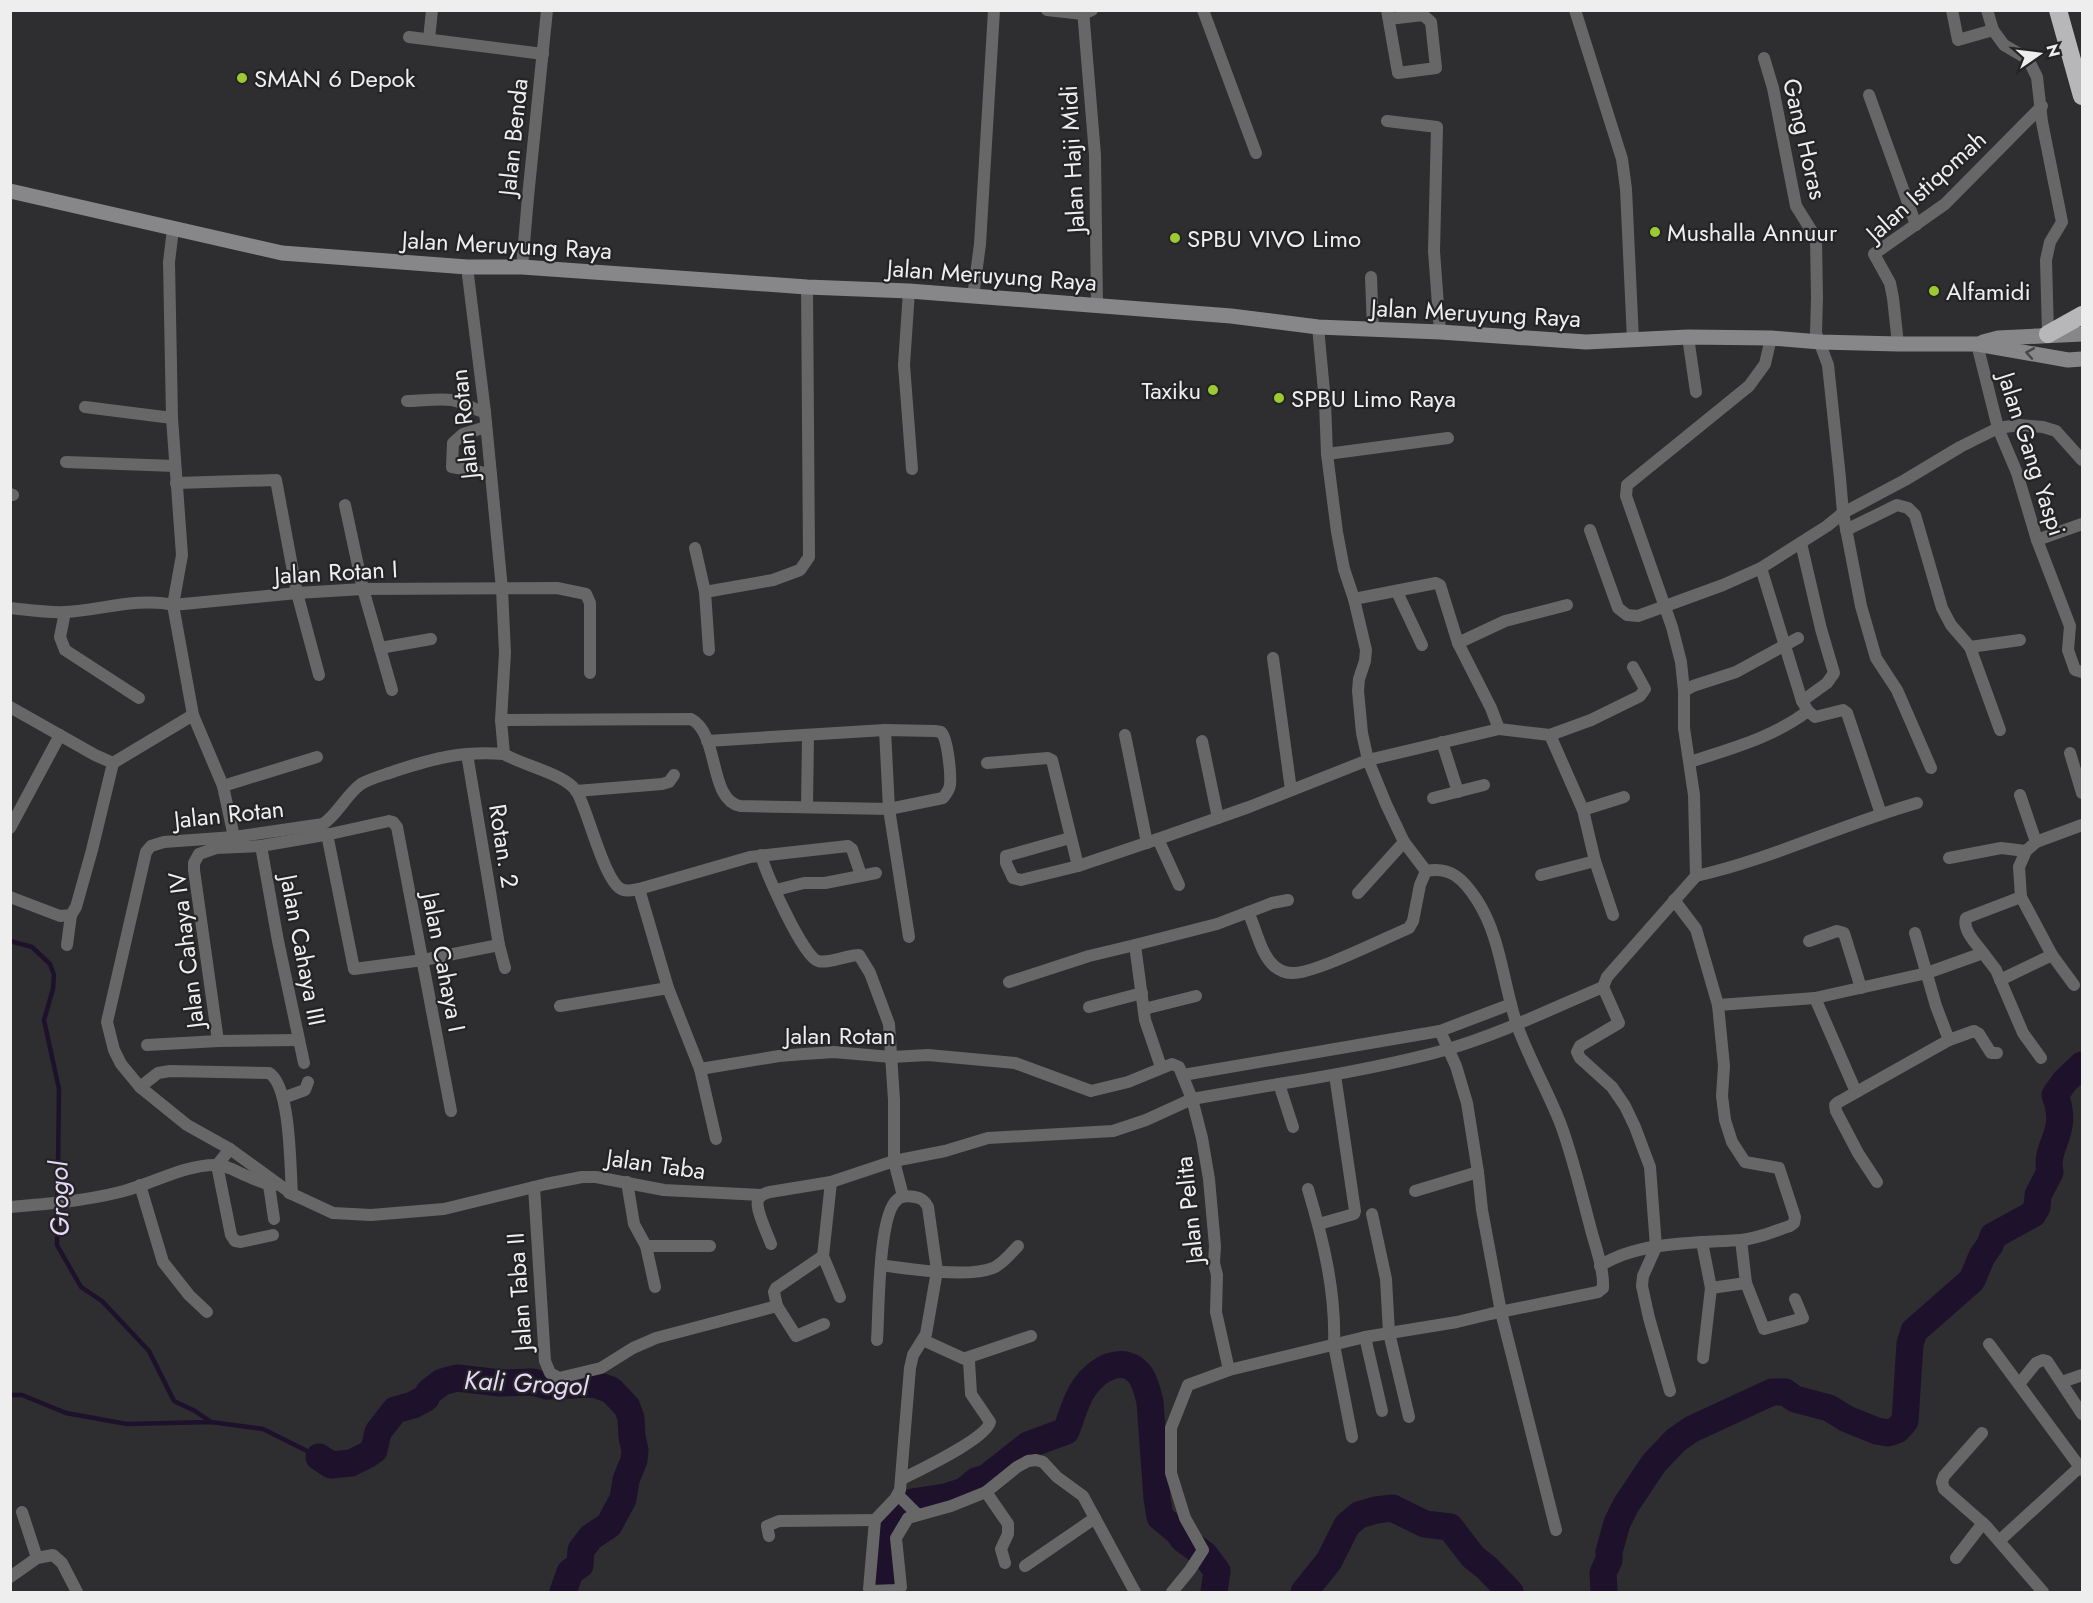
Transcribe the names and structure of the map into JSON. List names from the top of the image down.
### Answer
{
  "streets": {
    "main road": ["Jalan Meruyung Raya"],
    "street": [
      "Jalan Benda",
      "Gang Horas",
      "Jalan Haji Midi",
      "Jalan Istiqomah",
      "Jalan Rotan",
      "Jalan Gang Yaspi",
      "Jalan Rotan I",
      "Rotan. 2",
      "Jalan Cahaya IV",
      "Jalan Cahaya III",
      "Jalan Cahaya I",
      "Jalan Taba",
      "Jalan Pelita",
      "Jalan Taba II"
    ]
  },
  "crossings": [
    ["Jalan Benda", "Jalan Meruyung Raya"],
    ["Gang Horas", "Jalan Meruyung Raya"],
    ["Jalan Haji Midi", "Jalan Meruyung Raya"],
    ["Jalan Istiqomah", "Jalan Meruyung Raya"],
    ["Jalan Meruyung Raya", "Jalan Rotan"],
    ["Jalan Meruyung Raya", "Jalan Gang Yaspi"],
    ["Jalan Rotan", "Jalan Rotan I"],
    ["Jalan Rotan", "Rotan. 2"],
    ["Jalan Rotan", "Jalan Taba"],
    ["Jalan Rotan", "Jalan Taba II"],
    ["Jalan Cahaya IV", "Jalan Cahaya III"],
    ["Jalan Taba", "Jalan Pelita"],
    ["Jalan Taba", "Jalan Taba II"]
  ],
  "water": ["Grogol", "Kali Grogol"],
  "places": [
    "SMAN 6 Depok",
    "Mushalla Annuur",
    "SPBU VIVO Limo",
    "Alfamidi",
    "Taxiku",
    "SPBU Limo Raya"
  ],
  "north": "right"
}
